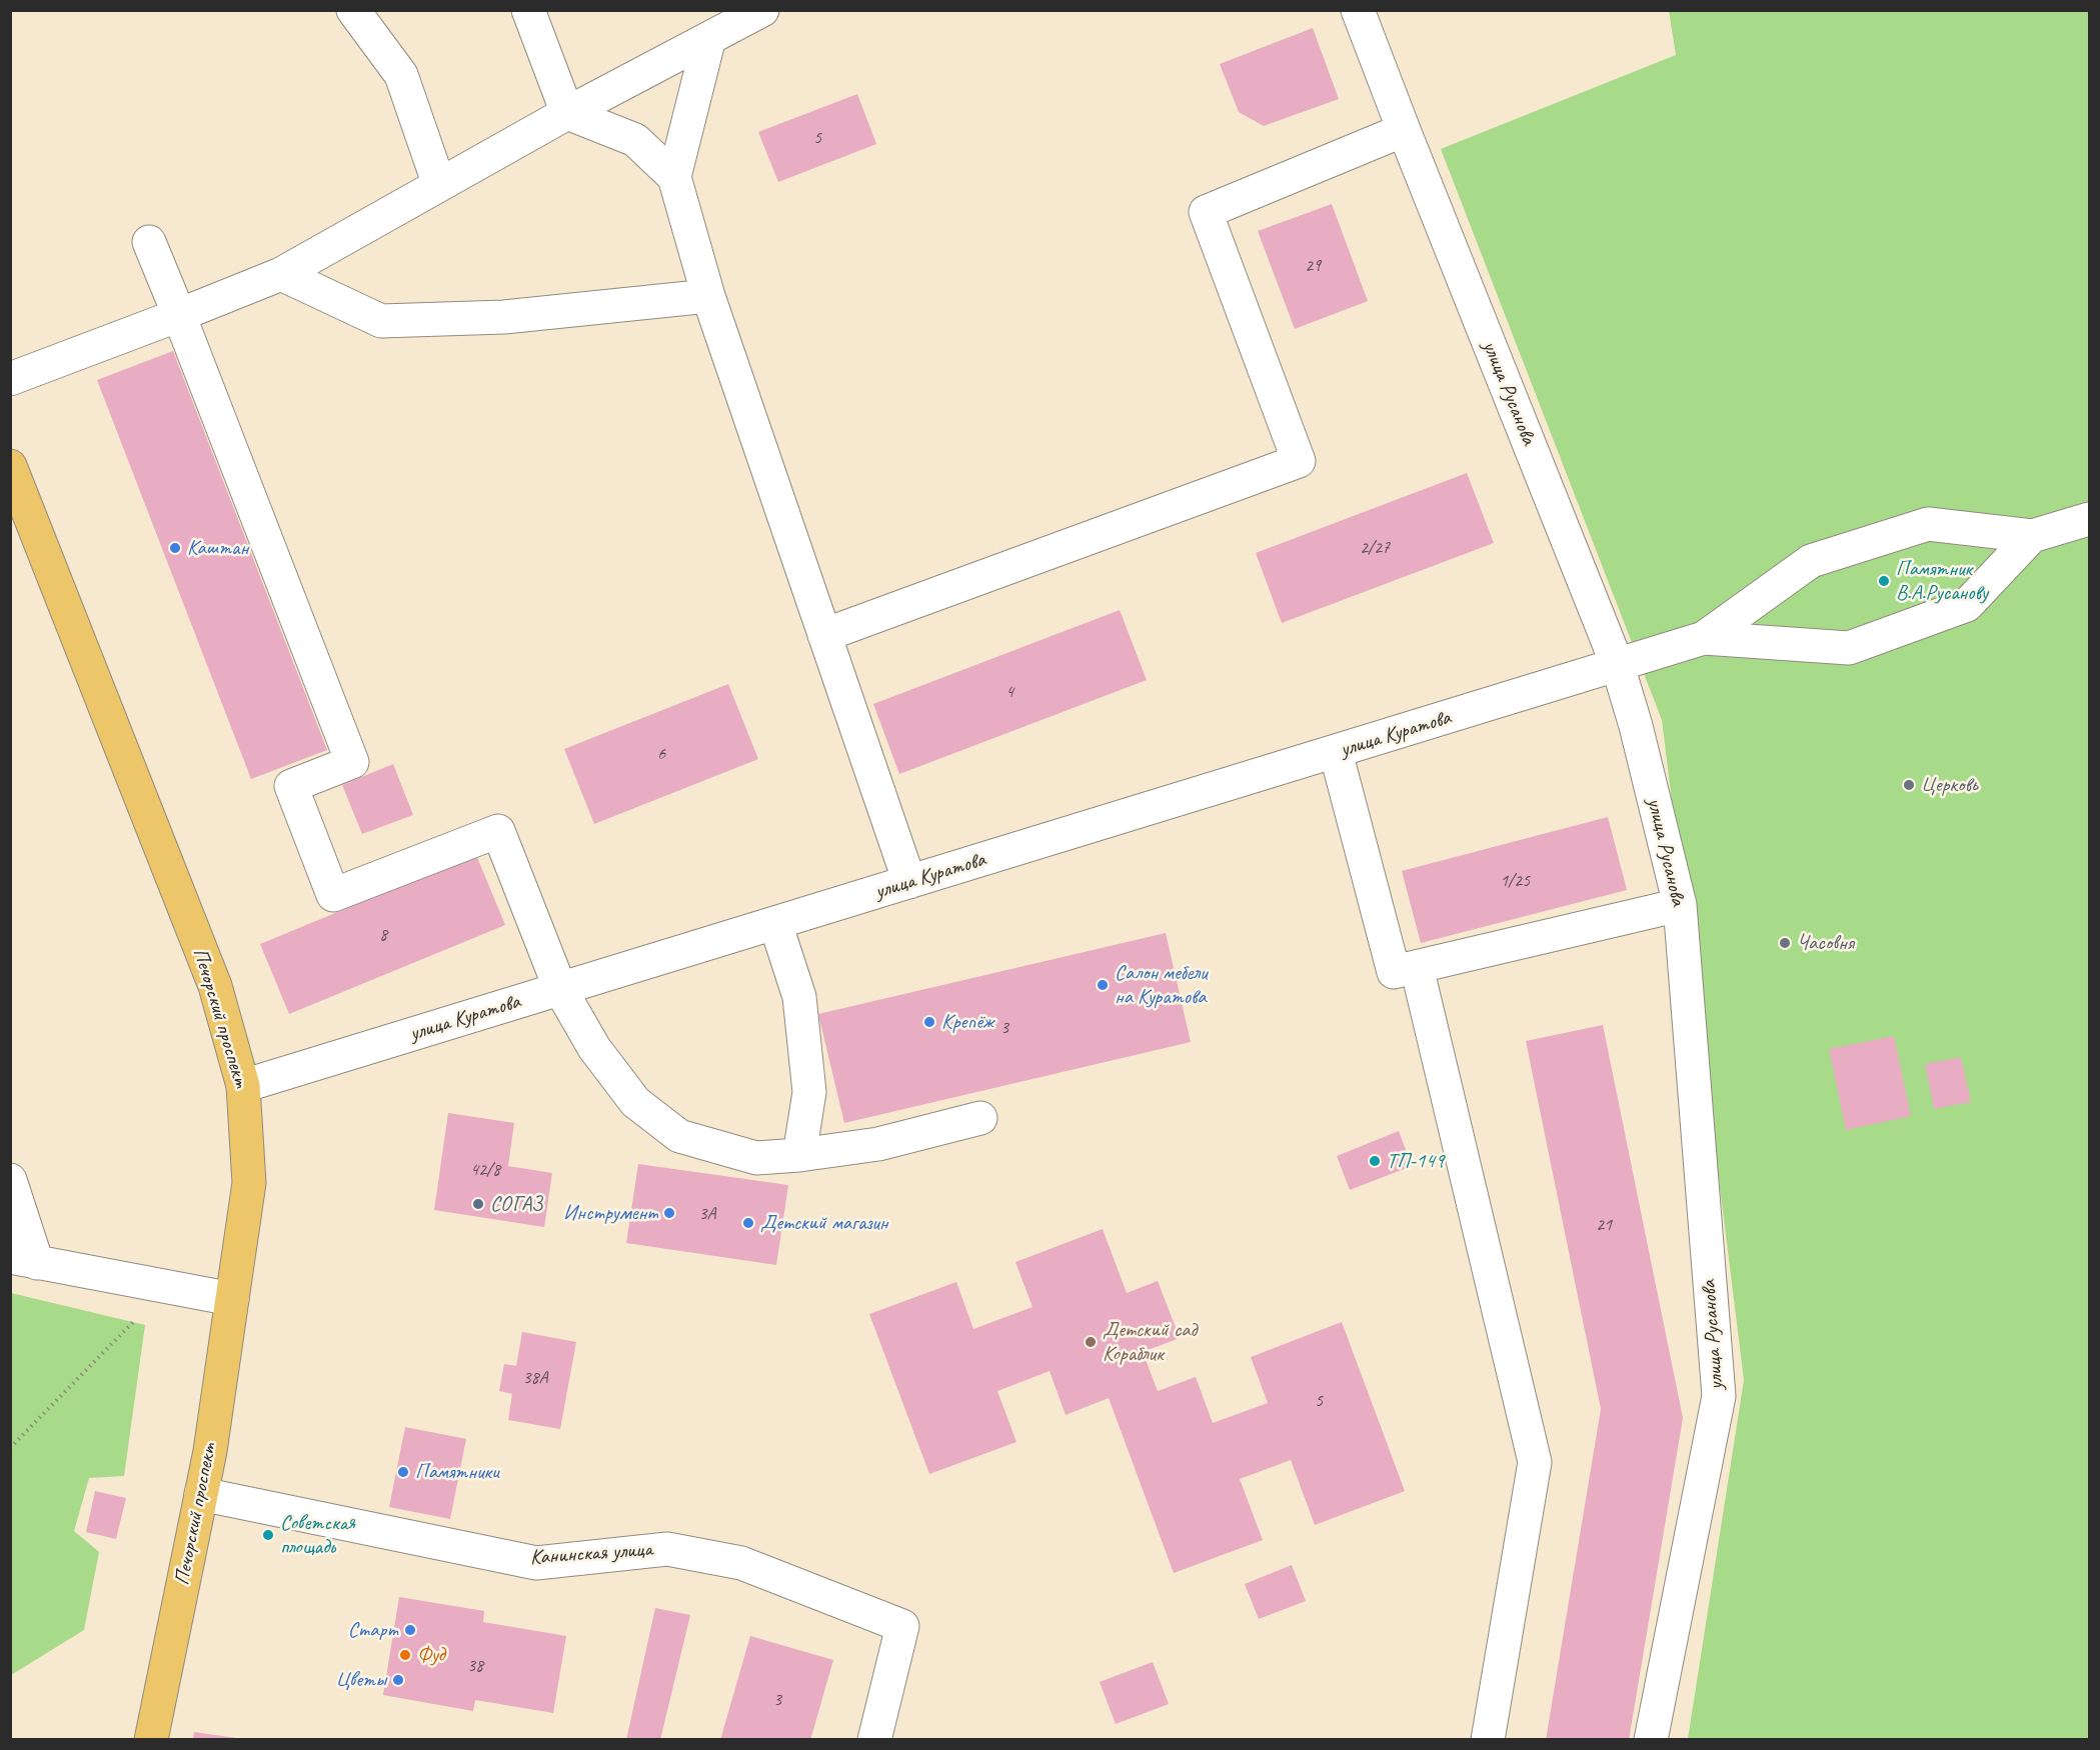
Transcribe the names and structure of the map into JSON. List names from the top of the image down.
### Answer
{
  "streets": {
    "main road": ["Печорский проспект"],
    "street": ["улица Русанова", "улица Куратова", "Канинская улица"]
  },
  "crossings": [
    ["улица Русанова", "улица Куратова"],
    ["улица Куратова", "Печорский проспект"],
    ["Печорский проспект", "Канинская улица"]
  ],
  "places": [
    "Каштан",
    "Памятник В.А.Русанову",
    "Церковь",
    "Часовня",
    "Салон мебели на Куратова",
    "Крепёж",
    "ТП-149",
    "СОГАЗ",
    "Инструмент",
    "Детский магазин",
    "Детский сад Кораблик",
    "Памятники",
    "Советская площадь",
    "Старт",
    "Фуд",
    "Цветы"
  ],
  "house_numbers": [
    "5",
    "29",
    "2/27",
    "4",
    "6",
    "1/25",
    "8",
    "3",
    "42/8",
    "3А",
    "21",
    "38А",
    "5",
    "38",
    "3"
  ]
}
